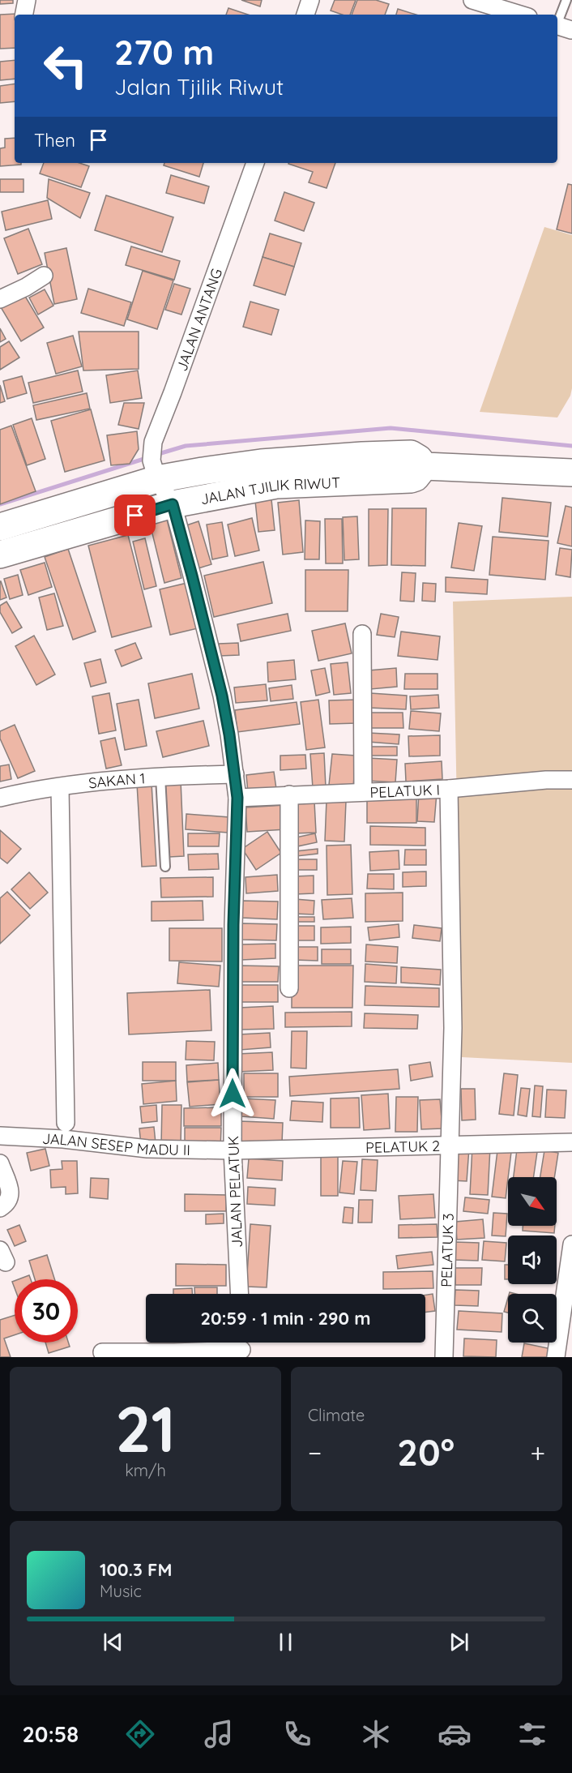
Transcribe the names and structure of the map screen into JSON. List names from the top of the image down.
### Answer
{
  "streets": {
    "highway": ["JALAN TJILIK RIWUT"],
    "street": [
      "JALAN ANTANG",
      "SAKAN 1",
      "PELATUK I",
      "JALAN SESEP MADU II",
      "PELATUK 2",
      "JALAN PELATUK",
      "PELATUK 3"
    ]
  },
  "crossings": [
    ["JALAN ANTANG", "JALAN TJILIK RIWUT"],
    ["JALAN ANTANG", "JALAN PELATUK"],
    ["JALAN TJILIK RIWUT", "JALAN PELATUK"],
    ["SAKAN 1", "JALAN PELATUK"],
    ["PELATUK I", "JALAN PELATUK"],
    ["PELATUK I", "PELATUK 3"],
    ["JALAN SESEP MADU II", "PELATUK 2"],
    ["JALAN SESEP MADU II", "JALAN PELATUK"],
    ["PELATUK 2", "JALAN PELATUK"],
    ["PELATUK 2", "PELATUK 3"]
  ],
  "north": "bottom right",
  "page": {
    "turn": ["270 m", "Jalan Tjilik Riwut"],
    "then": "Then",
    "limit": "30",
    "trip": "20:59 · 1 min · 290 m",
    "tile": [
      ["21", "km/h"],
      "Climate"
    ],
    "heat": ["−", "20°", "+"],
    "song": ["100.3 FM", "Music"],
    "tabs": "20:58"
  }
}
